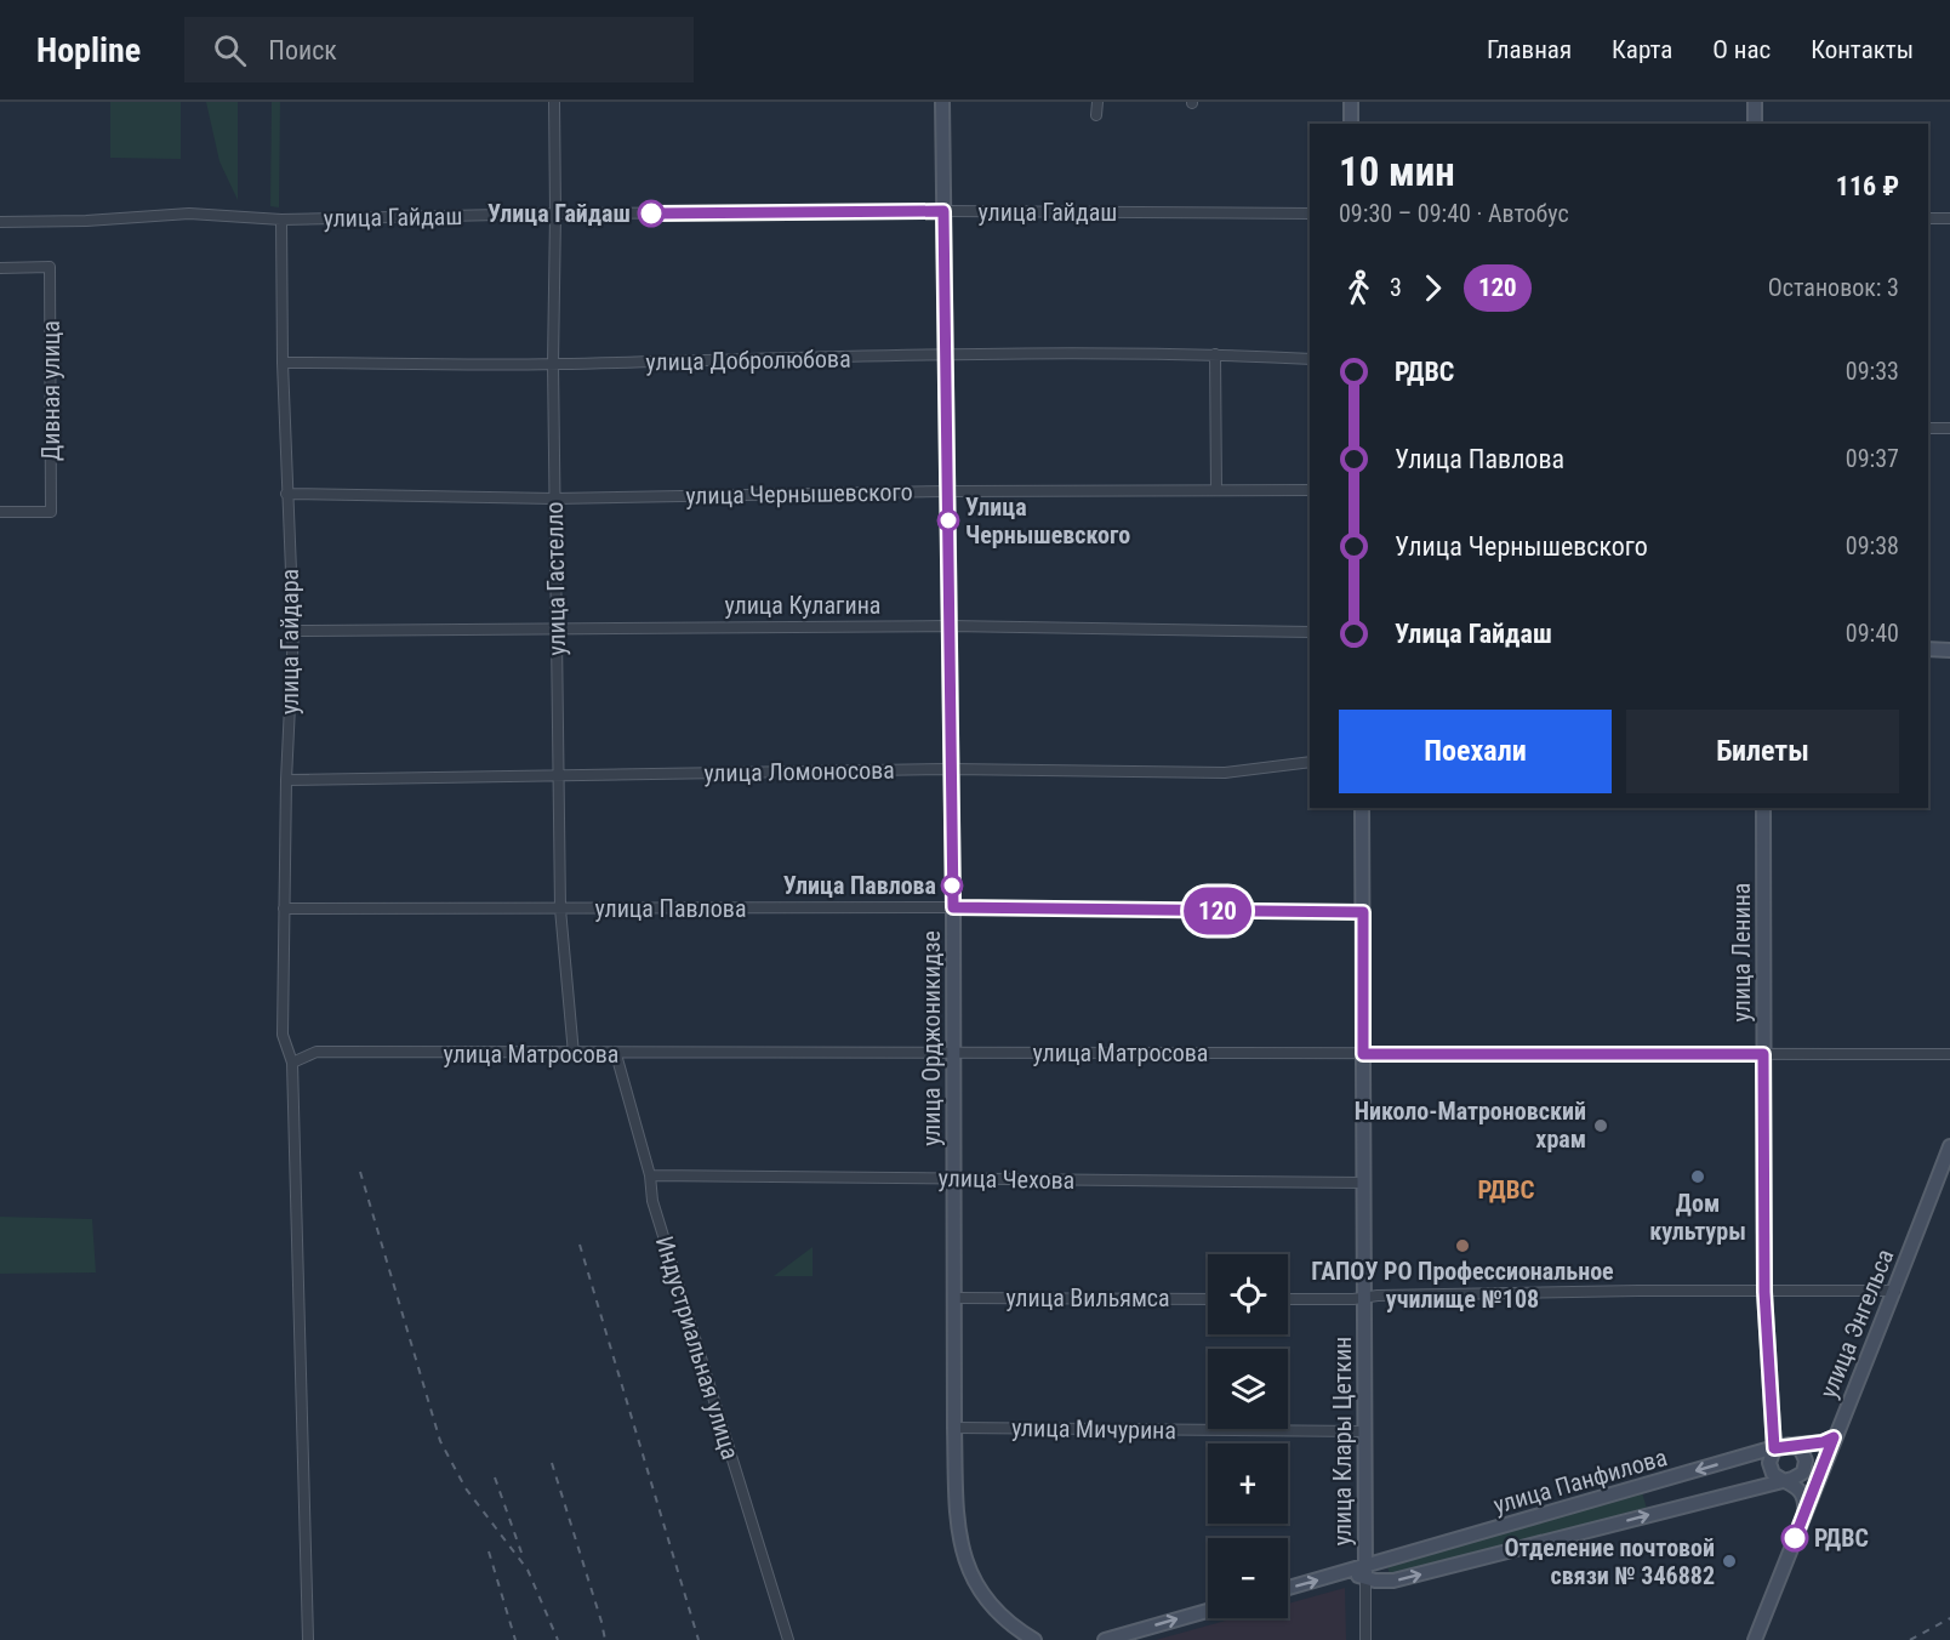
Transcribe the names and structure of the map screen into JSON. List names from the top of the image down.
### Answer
{
  "streets": {
    "street": [
      "улица Гайдаш",
      "улица Добролюбова",
      "Дивная улица",
      "улица Чернышевского",
      "улица Гастелло",
      "улица Кулагина",
      "улица Гайдара",
      "улица Ломоносова",
      "улица Павлова",
      "улица Ленина",
      "улица Орджоникидзе",
      "улица Матросова",
      "улица Чехова",
      "улица Вильямса",
      "улица Энгельса",
      "Индустриальная улица",
      "улица Мичурина",
      "улица Клары Цеткин",
      "улица Панфилова"
    ]
  },
  "crossings": [
    ["улица Гайдаш", "улица Гастелло"],
    ["улица Гайдаш", "улица Гайдара"],
    ["улица Гайдаш", "улица Орджоникидзе"],
    ["улица Добролюбова", "улица Гастелло"],
    ["улица Добролюбова", "улица Гайдара"],
    ["улица Добролюбова", "улица Орджоникидзе"],
    ["улица Чернышевского", "улица Гастелло"],
    ["улица Чернышевского", "улица Гайдара"],
    ["улица Чернышевского", "улица Орджоникидзе"],
    ["улица Гастелло", "улица Кулагина"],
    ["улица Гастелло", "улица Ломоносова"],
    ["улица Гастелло", "улица Павлова"],
    ["улица Гастелло", "улица Матросова"],
    ["улица Кулагина", "улица Гайдара"],
    ["улица Кулагина", "улица Орджоникидзе"],
    ["улица Гайдара", "улица Ломоносова"],
    ["улица Гайдара", "улица Павлова"],
    ["улица Гайдара", "улица Матросова"],
    ["улица Ломоносова", "улица Орджоникидзе"],
    ["улица Павлова", "улица Орджоникидзе"],
    ["улица Павлова", "улица Клары Цеткин"],
    ["улица Ленина", "улица Матросова"],
    ["улица Ленина", "улица Панфилова"],
    ["улица Орджоникидзе", "улица Матросова"],
    ["улица Орджоникидзе", "улица Чехова"],
    ["улица Орджоникидзе", "улица Вильямса"],
    ["улица Орджоникидзе", "улица Мичурина"],
    ["улица Матросова", "Индустриальная улица"],
    ["улица Матросова", "улица Клары Цеткин"],
    ["улица Чехова", "Индустриальная улица"],
    ["улица Чехова", "улица Клары Цеткин"],
    ["улица Энгельса", "улица Панфилова"],
    ["улица Мичурина", "улица Клары Цеткин"],
    ["улица Клары Цеткин", "улица Панфилова"]
  ],
  "districts": ["РДВС"],
  "places": [
    "Улица Гайдаш",
    "Улица Чернышевского",
    "Улица Павлова",
    "Николо-Матроновский храм",
    "Дом культуры",
    "ГАПОУ РО Профессиональное училище №108",
    "РДВС",
    "Отделение почтовой связи № 346882"
  ],
  "lines": ["bus line 120"],
  "page": {
    "header": "Hopline",
    "search": "Поиск",
    "nav": [
      "Главная",
      "Карта",
      "О нас",
      "Контакты"
    ],
    "on_map": "120",
    "heading": ["10 мин", "09:30 – 09:40 · Автобус", "116 ₽"],
    "legs": ["3", "120", "Остановок: 3"],
    "list": [
      {
        "name": "РДВС",
        "value": "09:33"
      },
      {
        "name": "Улица Павлова",
        "value": "09:37"
      },
      {
        "name": "Улица Чернышевского",
        "value": "09:38"
      },
      {
        "name": "Улица Гайдаш",
        "value": "09:40"
      }
    ],
    "buttons": ["Поехали", "Билеты"],
    "map_buttons": ["+", "−"]
  }
}
